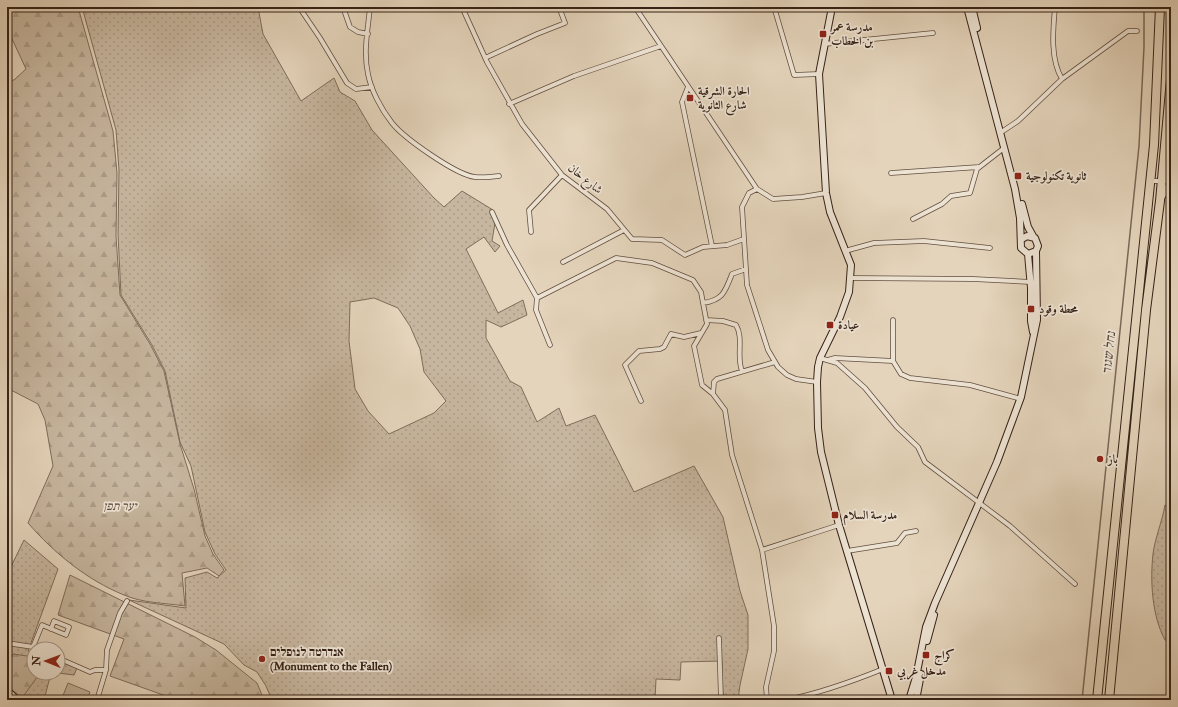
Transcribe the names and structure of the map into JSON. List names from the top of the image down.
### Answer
{
  "streets": {
    "street": ["شارع خان"]
  },
  "water": ["נחל שגור"],
  "parks": ["יער תפן"],
  "places": {
    "transit": [
      "مدرسة عمر بن الخطاب",
      "الحارة الشرقية شارع الثانوية",
      "ثانوية تكنولوجية",
      "محطة وقود",
      "عيادة",
      "مدرسة السلام",
      "كراج",
      "مدخل غربي"
    ],
    "other": ["باز", "אנדרטה לנופלים (Monument to the Fallen)"]
  },
  "north": "left"
}
